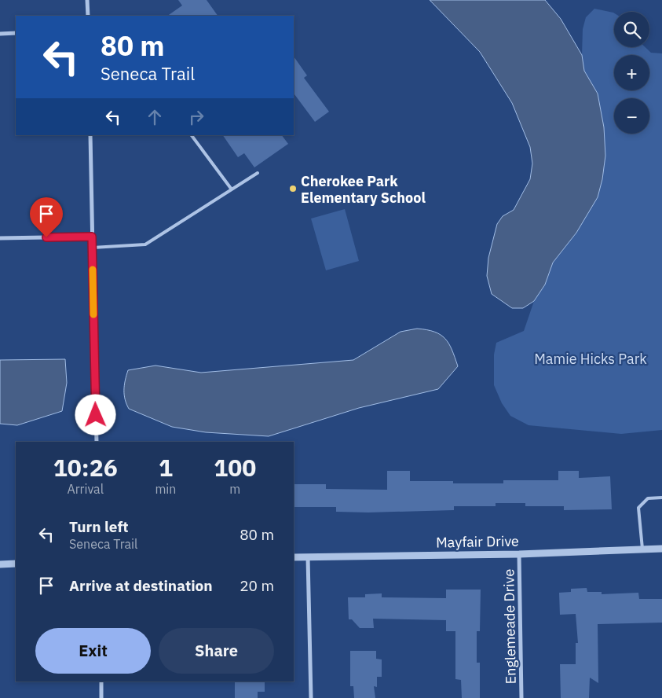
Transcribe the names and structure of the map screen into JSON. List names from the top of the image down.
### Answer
{
  "streets": {
    "street": ["Mayfair Drive", "Englemeade Drive"]
  },
  "crossings": [
    ["Mayfair Drive", "Englemeade Drive"]
  ],
  "parks": ["Mamie Hicks Park"],
  "places": ["Cherokee Park Elementary School"],
  "page": {
    "map_buttons": ["+", "−"],
    "turn": ["80 m", "Seneca Trail"],
    "eta": [
      "10:26",
      "Arrival",
      "1",
      "min",
      "100",
      "m"
    ],
    "list": [
      {
        "name": "Turn left",
        "note": "Seneca Trail",
        "value": "80 m"
      },
      {
        "name": "Arrive at destination",
        "value": "20 m"
      }
    ],
    "buttons": ["Exit", "Share"]
  }
}
